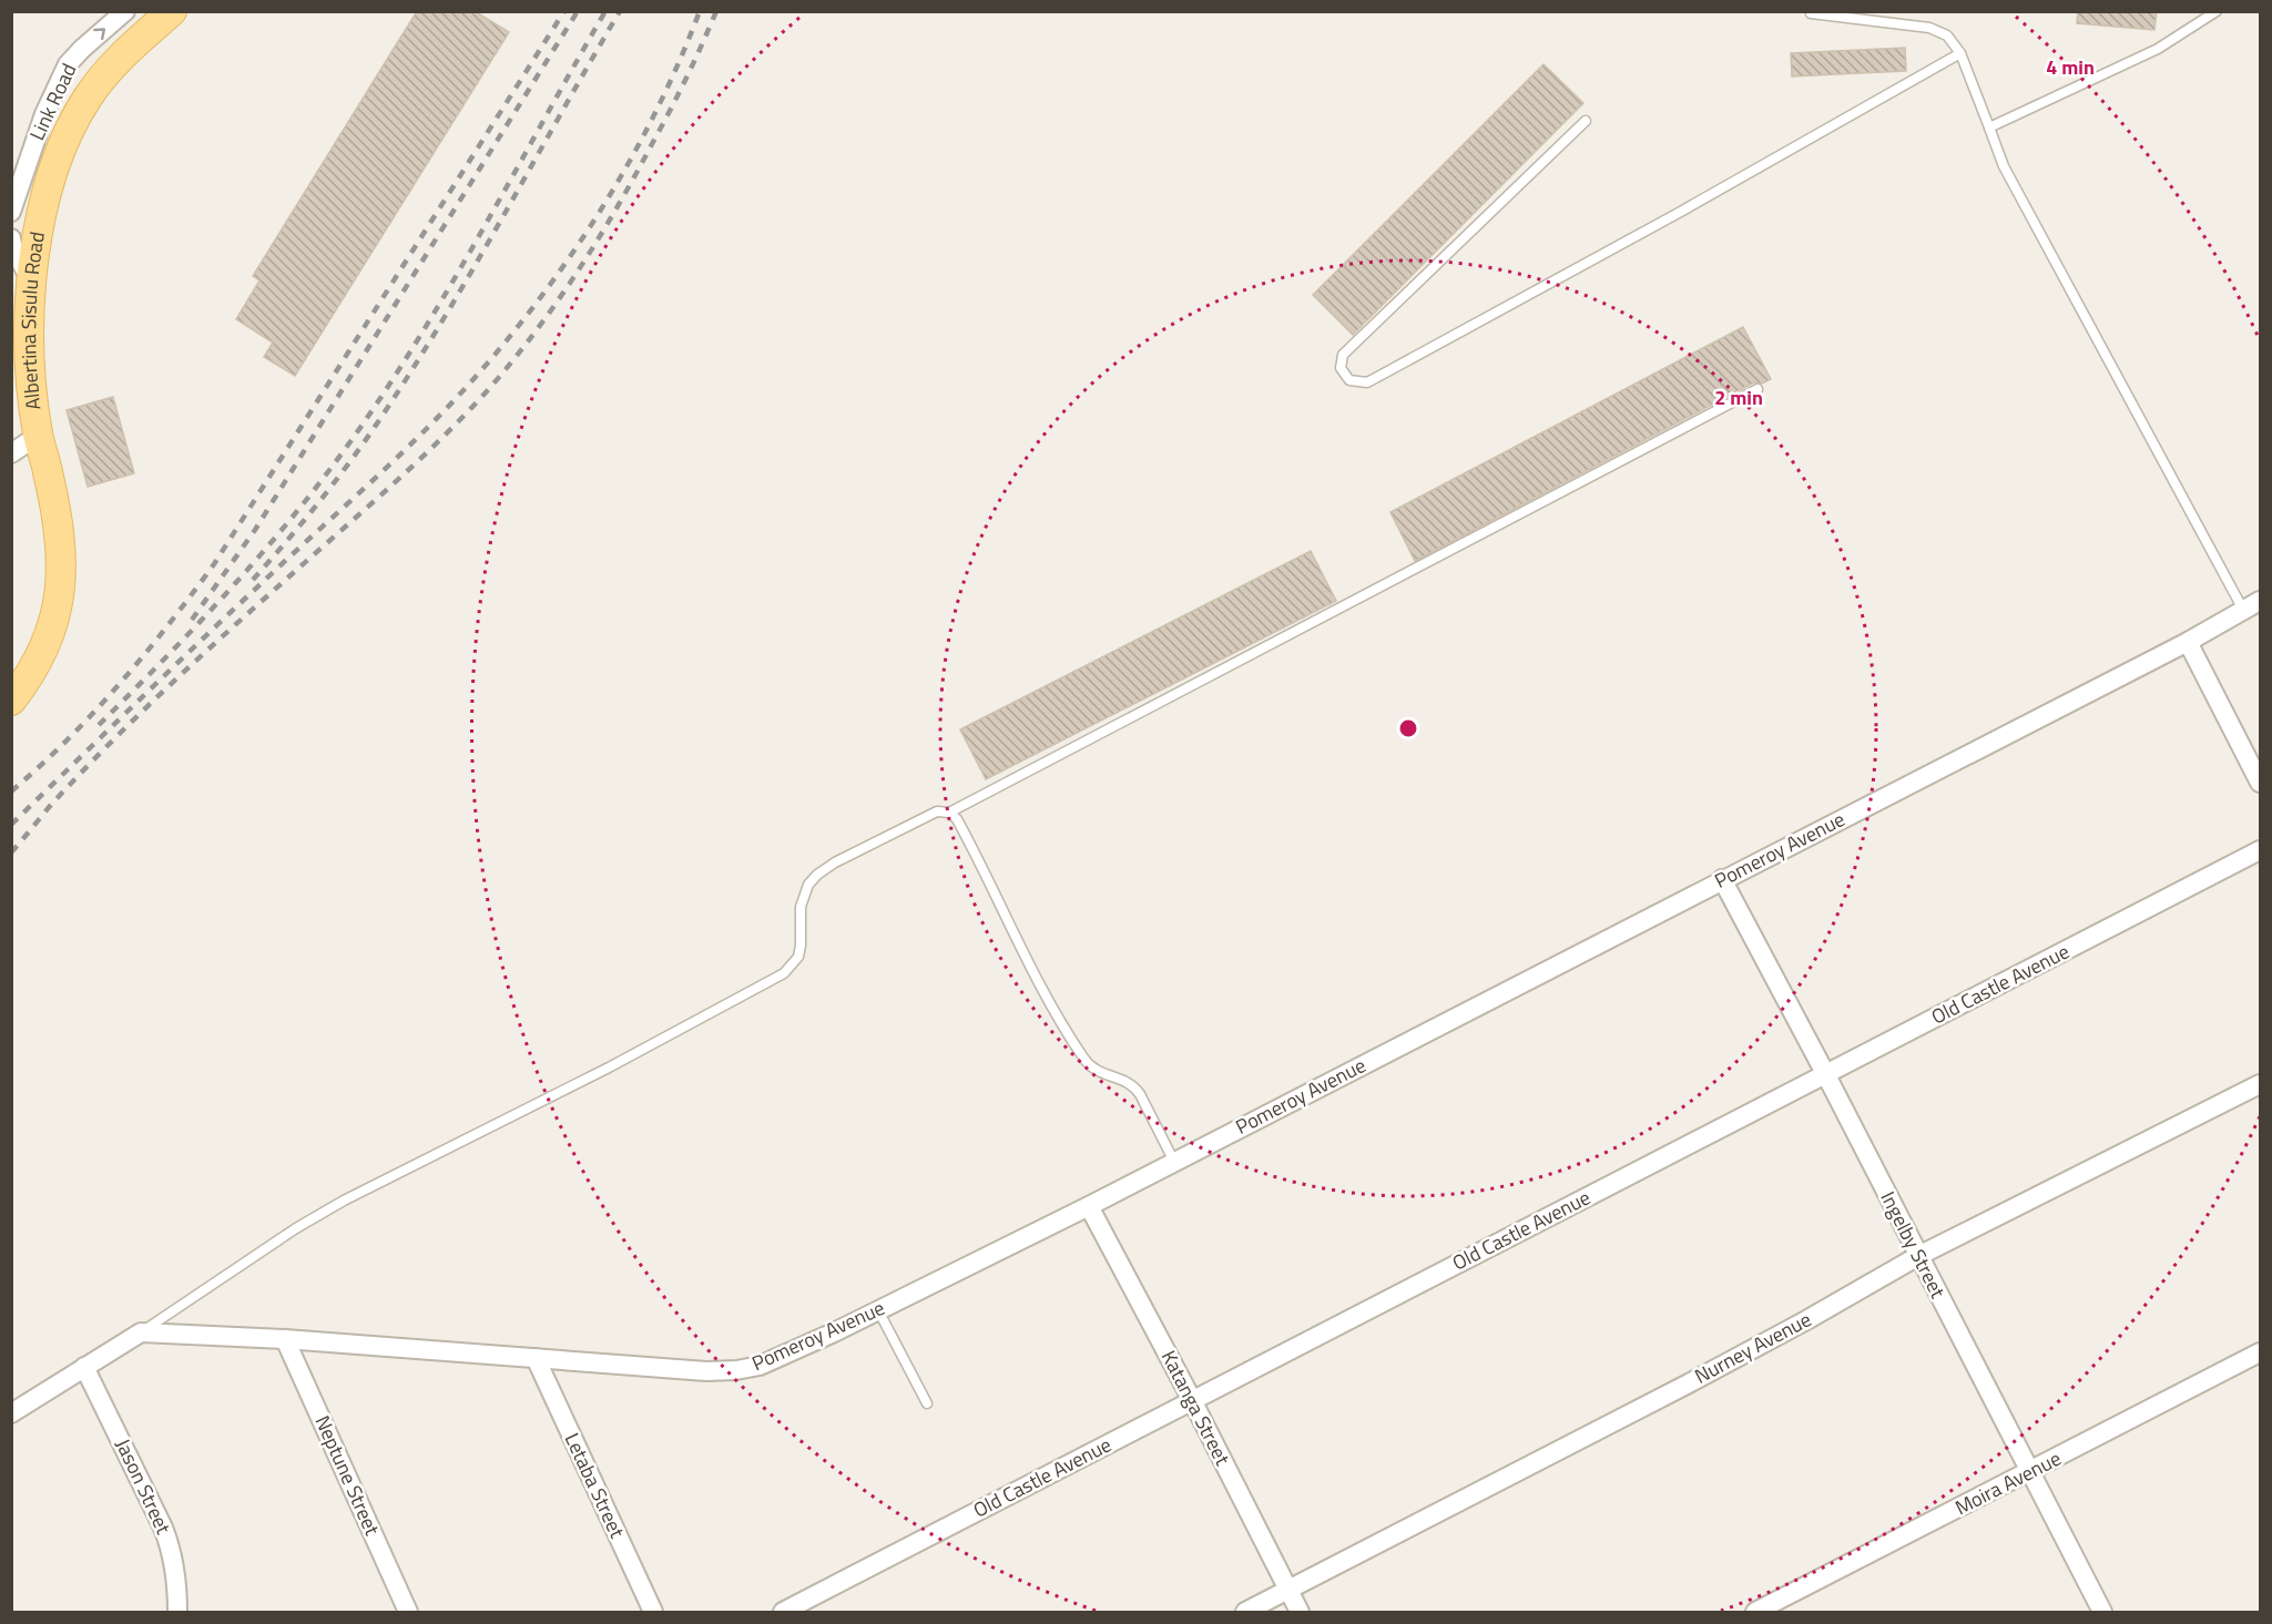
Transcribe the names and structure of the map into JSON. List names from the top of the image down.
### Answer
{
  "streets": {
    "main road": ["Albertina Sisulu Road"],
    "street": [
      "Link Road",
      "Pomeroy Avenue",
      "Old Castle Avenue",
      "Ingelby Street",
      "Nurney Avenue",
      "Katanga Street",
      "Neptune Street",
      "Moira Avenue",
      "Letaba Street",
      "Jason Street"
    ]
  },
  "crossings": [
    ["Pomeroy Avenue", "Ingelby Street"],
    ["Pomeroy Avenue", "Katanga Street"],
    ["Pomeroy Avenue", "Neptune Street"],
    ["Pomeroy Avenue", "Letaba Street"],
    ["Old Castle Avenue", "Ingelby Street"],
    ["Old Castle Avenue", "Katanga Street"],
    ["Ingelby Street", "Nurney Avenue"],
    ["Ingelby Street", "Moira Avenue"],
    ["Nurney Avenue", "Katanga Street"]
  ],
  "one_way": ["Link Road"],
  "rings": ["4 min", "2 min"]
}
